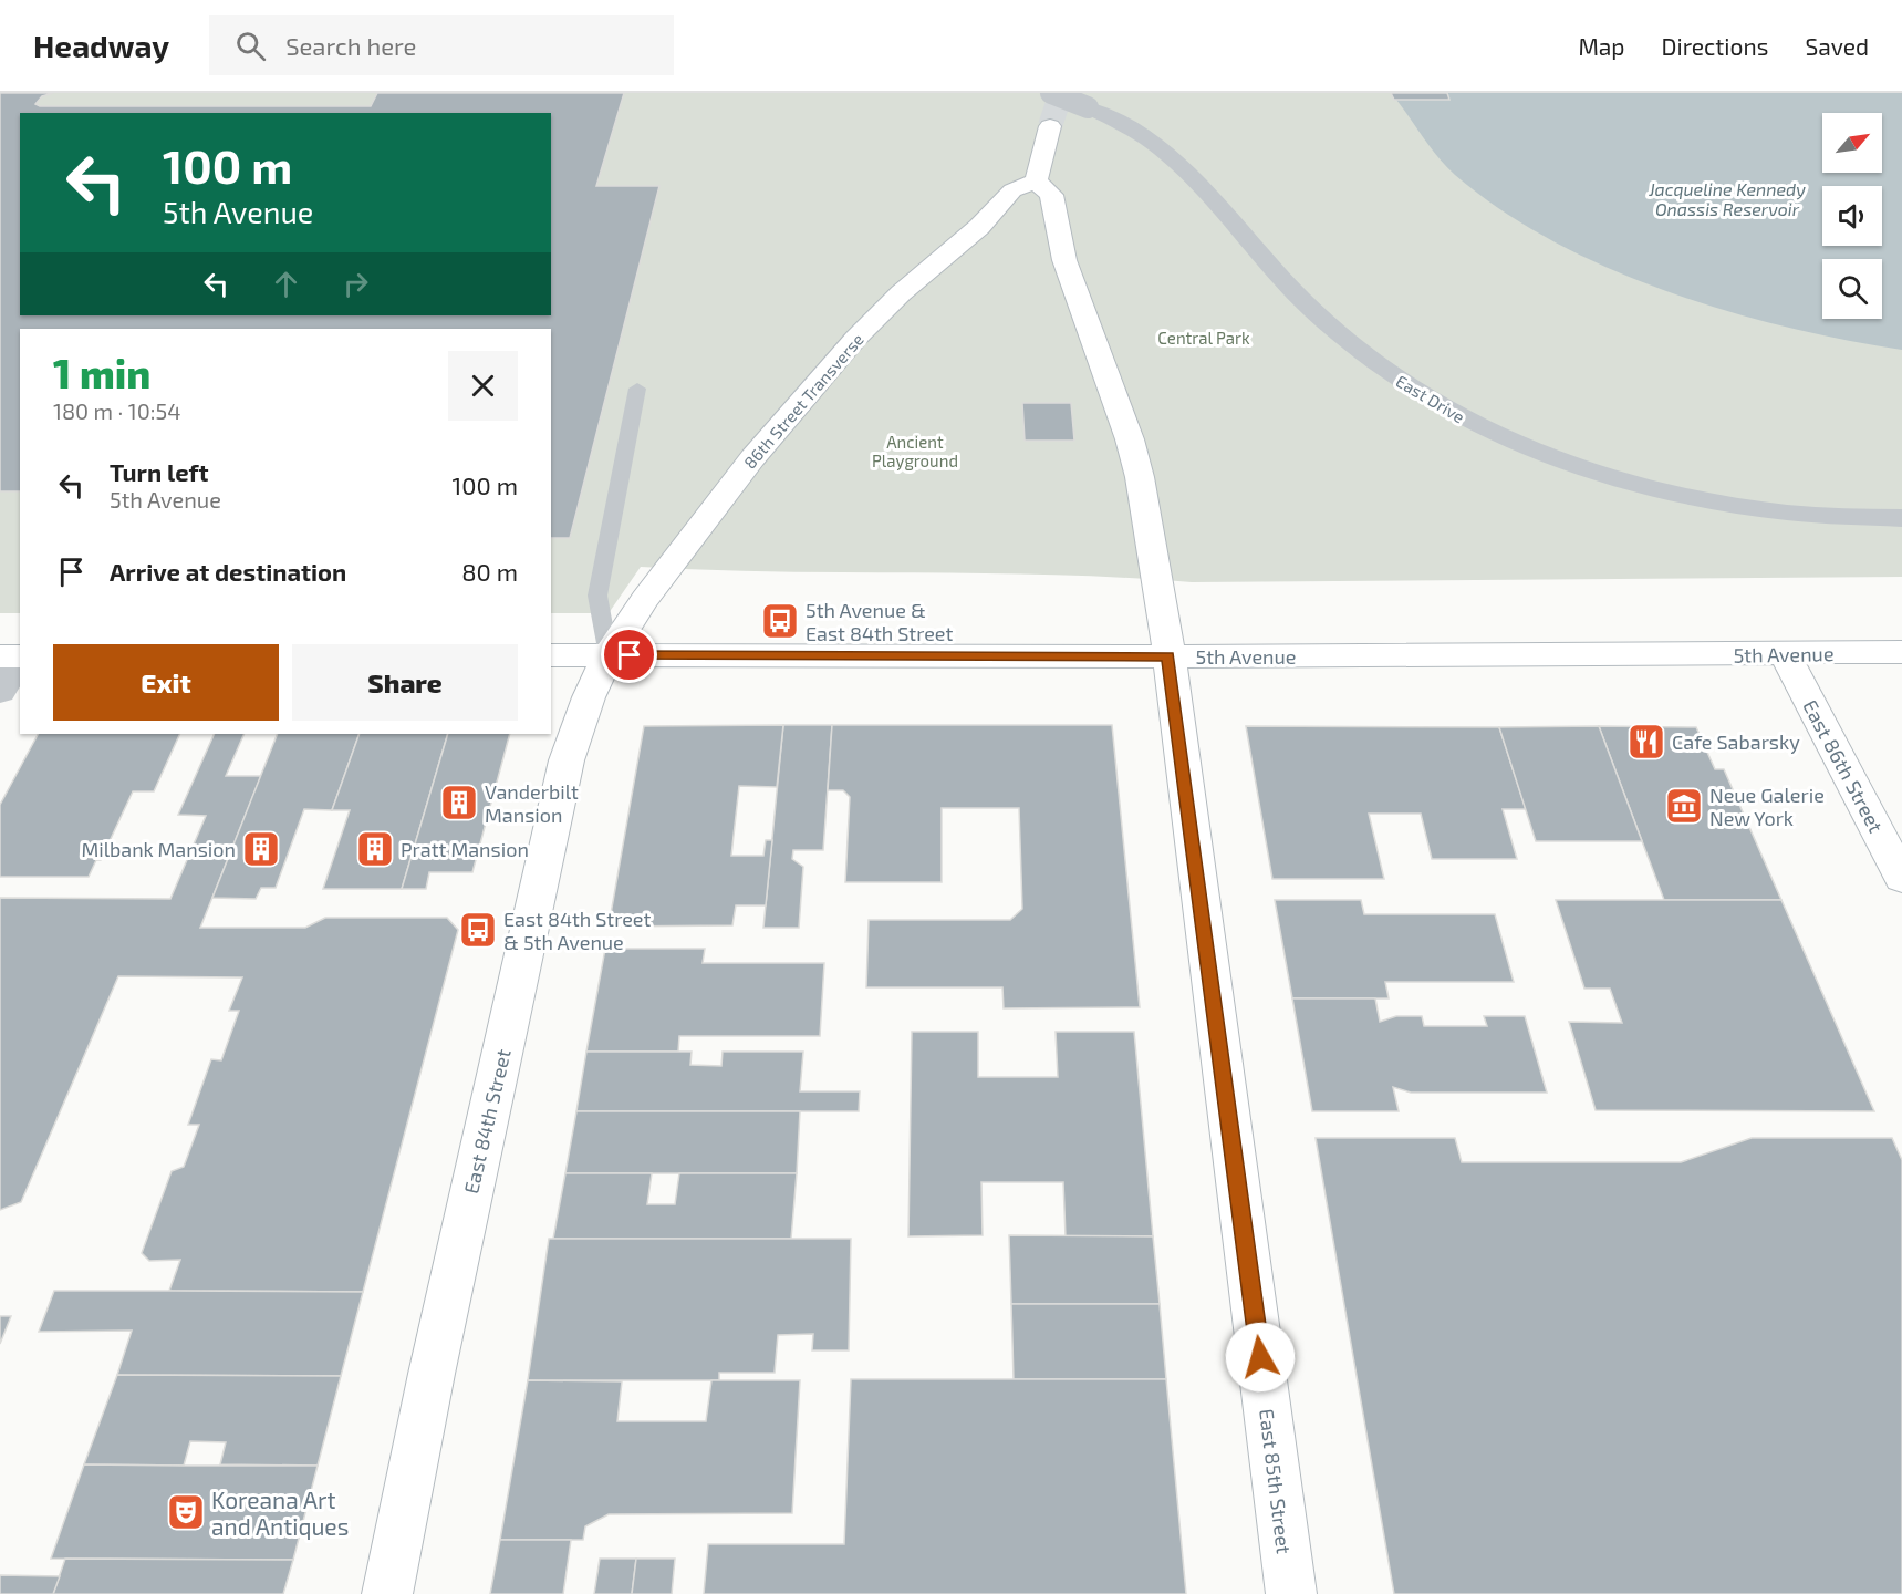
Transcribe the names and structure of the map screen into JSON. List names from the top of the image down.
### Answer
{
  "streets": {
    "main road": [
      "86th Street Transverse",
      "5th Avenue",
      "East 86th Street",
      "East 84th Street",
      "East 85th Street"
    ],
    "street": ["East Drive"]
  },
  "crossings": [
    ["86th Street Transverse", "5th Avenue"],
    ["86th Street Transverse", "East 84th Street"],
    ["5th Avenue", "East 86th Street"],
    ["5th Avenue", "East 84th Street"],
    ["5th Avenue", "East 85th Street"]
  ],
  "water": ["Jacqueline Kennedy Onassis Reservoir"],
  "parks": ["Central Park", "Ancient Playground"],
  "places": {
    "bus stop": ["5th Avenue & East 84th Street", "East 84th Street & 5th Avenue"],
    "restaurant": ["Cafe Sabarsky"],
    "building": ["Vanderbilt Mansion", "Milbank Mansion", "Pratt Mansion"],
    "museum": ["Neue Galerie New York"],
    "theatre": ["Koreana Art and Antiques"]
  },
  "north": "top right",
  "page": {
    "header": "Headway",
    "search": "Search here",
    "nav": ["Map", "Directions", "Saved"],
    "turn": ["100 m", "5th Avenue"],
    "heading": ["1 min", "180 m · 10:54"],
    "list": [
      {
        "name": "Turn left",
        "note": "5th Avenue",
        "value": "100 m"
      },
      {
        "name": "Arrive at destination",
        "value": "80 m"
      }
    ],
    "buttons": ["Exit", "Share"]
  }
}
